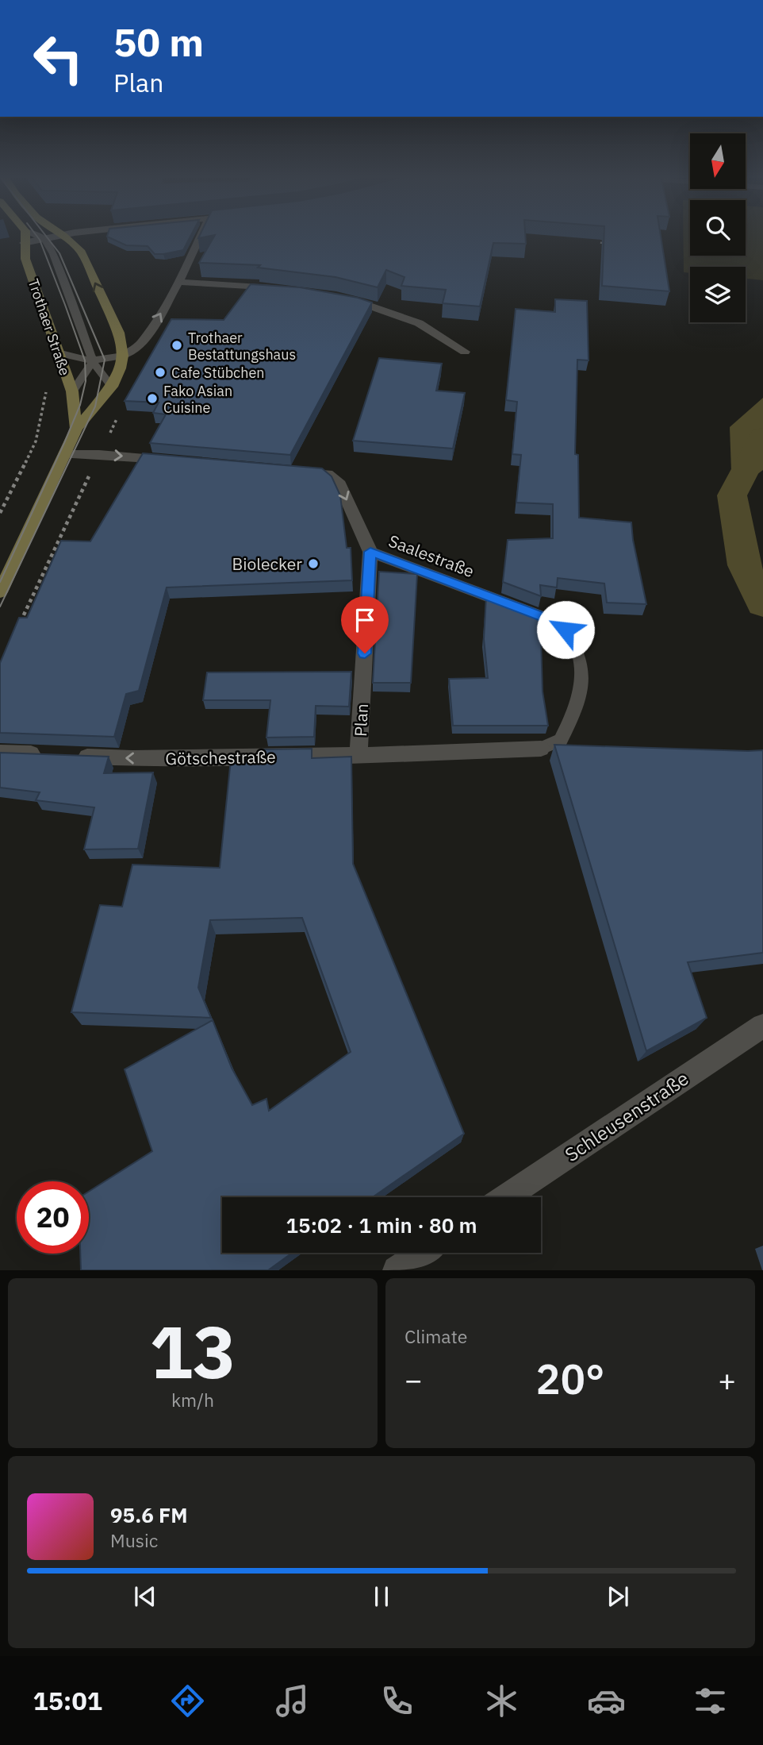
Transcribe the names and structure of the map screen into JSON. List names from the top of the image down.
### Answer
{
  "streets": {
    "main road": ["Trothaer Straße"],
    "street": [
      "Saalestraße",
      "Plan",
      "Götschestraße",
      "Schleusenstraße"
    ]
  },
  "crossings": [
    ["Saalestraße", "Plan"],
    ["Plan", "Götschestraße"]
  ],
  "one_way": ["Götschestraße"],
  "places": [
    "Trothaer Bestattungshaus",
    "Cafe Stübchen",
    "Fako Asian Cuisine",
    "Biolecker"
  ],
  "north": "bottom",
  "page": {
    "turn": ["50 m", "Plan"],
    "limit": "20",
    "trip": "15:02 · 1 min · 80 m",
    "tile": [
      ["13", "km/h"],
      "Climate"
    ],
    "heat": ["−", "20°", "+"],
    "song": ["95.6 FM", "Music"],
    "tabs": "15:01"
  }
}
